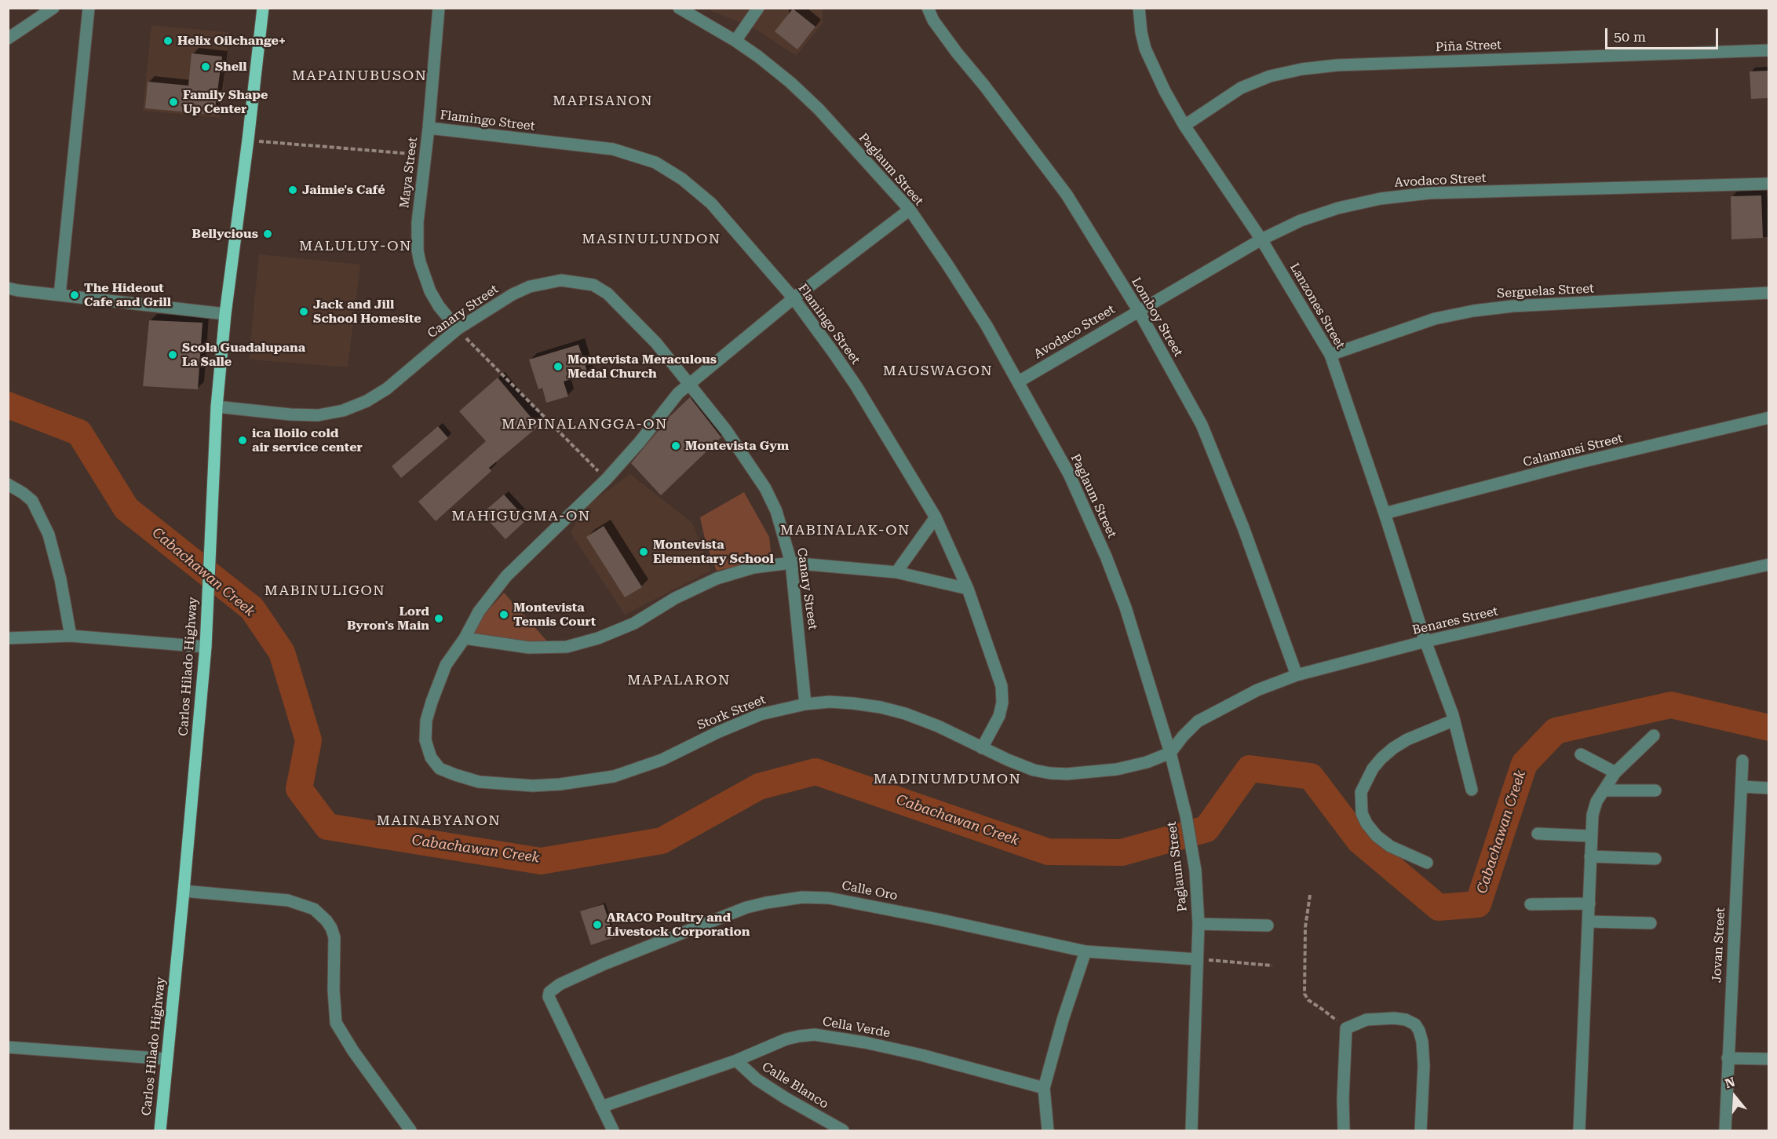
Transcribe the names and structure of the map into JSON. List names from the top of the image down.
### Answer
{
  "streets": {
    "main road": ["Carlos Hilado Highway"],
    "street": [
      "Piña Street",
      "Flamingo Street",
      "Paglaum Street",
      "Maya Street",
      "Avodaco Street",
      "Serguelas Street",
      "Lanzones Street",
      "Canary Street",
      "Lomboy Street",
      "Calamansi Street",
      "Benares Street",
      "Stork Street",
      "Calle Oro",
      "Jovan Street",
      "Cella Verde",
      "Calle Blanco"
    ]
  },
  "crossings": [
    ["Piña Street", "Lanzones Street"],
    ["Flamingo Street", "Maya Street"],
    ["Flamingo Street", "Stork Street"],
    ["Paglaum Street", "Avodaco Street"],
    ["Paglaum Street", "Benares Street"],
    ["Paglaum Street", "Stork Street"],
    ["Paglaum Street", "Calle Oro"],
    ["Maya Street", "Canary Street"],
    ["Avodaco Street", "Lanzones Street"],
    ["Avodaco Street", "Lomboy Street"],
    ["Serguelas Street", "Lanzones Street"],
    ["Lanzones Street", "Calamansi Street"],
    ["Lanzones Street", "Benares Street"],
    ["Canary Street", "Carlos Hilado Highway"],
    ["Canary Street", "Stork Street"],
    ["Lomboy Street", "Benares Street"],
    ["Benares Street", "Stork Street"],
    ["Calle Oro", "Cella Verde"],
    ["Cella Verde", "Calle Blanco"]
  ],
  "districts": [
    "MAPAINUBUSON",
    "MAPISANON",
    "MASINULUNDON",
    "MALULUY-ON",
    "MAUSWAGON",
    "MAPINALANGGA-ON",
    "MAHIGUGMA-ON",
    "MABINALAK-ON",
    "MABINULIGON",
    "MAPALARON",
    "MADINUMDUMON",
    "MAINABYANON"
  ],
  "water": ["Cabachawan Creek"],
  "places": [
    "Helix Oilchange+",
    "Shell",
    "Family Shape Up Center",
    "Jaimie's Café",
    "Bellycious",
    "The Hideout Cafe and Grill",
    "Jack and Jill School Homesite",
    "Scola Guadalupana La Salle",
    "Montevista Meraculous Medal Church",
    "ica Iloilo cold air service center",
    "Montevista Gym",
    "Montevista Elementary School",
    "Montevista Tennis Court",
    "Lord Byron's Main",
    "ARACO Poultry and Livestock Corporation"
  ],
  "scale_bar": "50 m",
  "north": "top"
}
